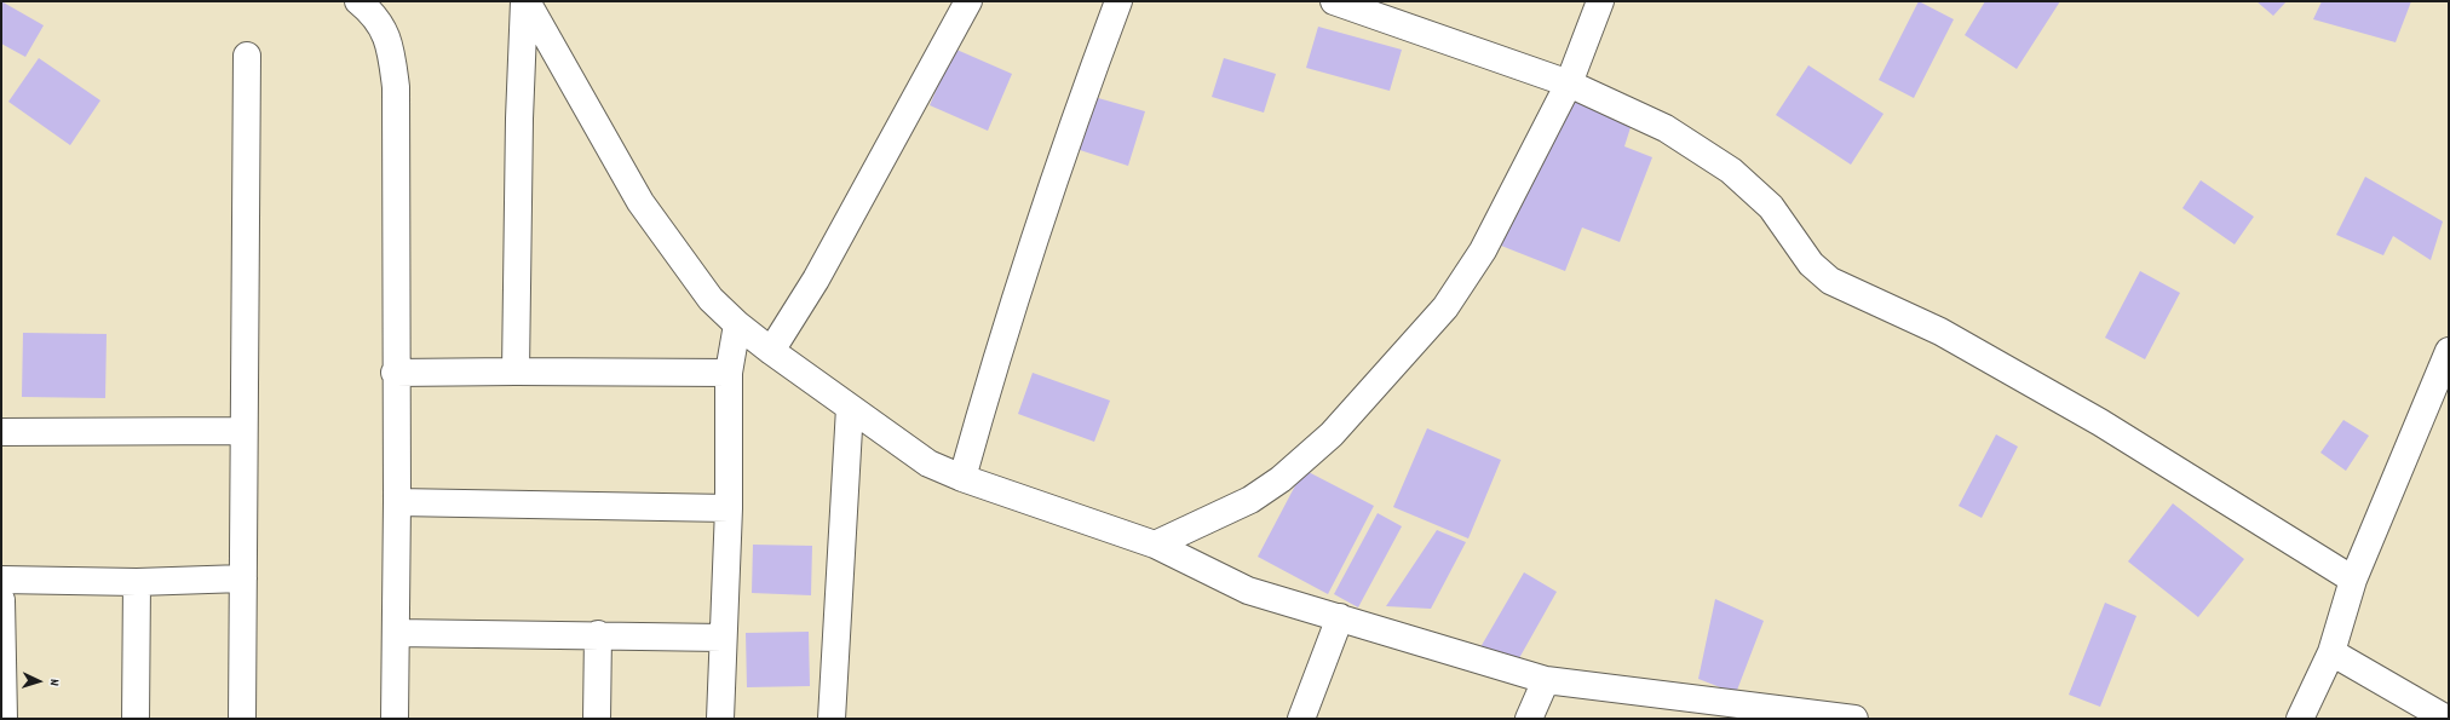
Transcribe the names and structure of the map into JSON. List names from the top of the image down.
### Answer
{
  "north": "right"
}
